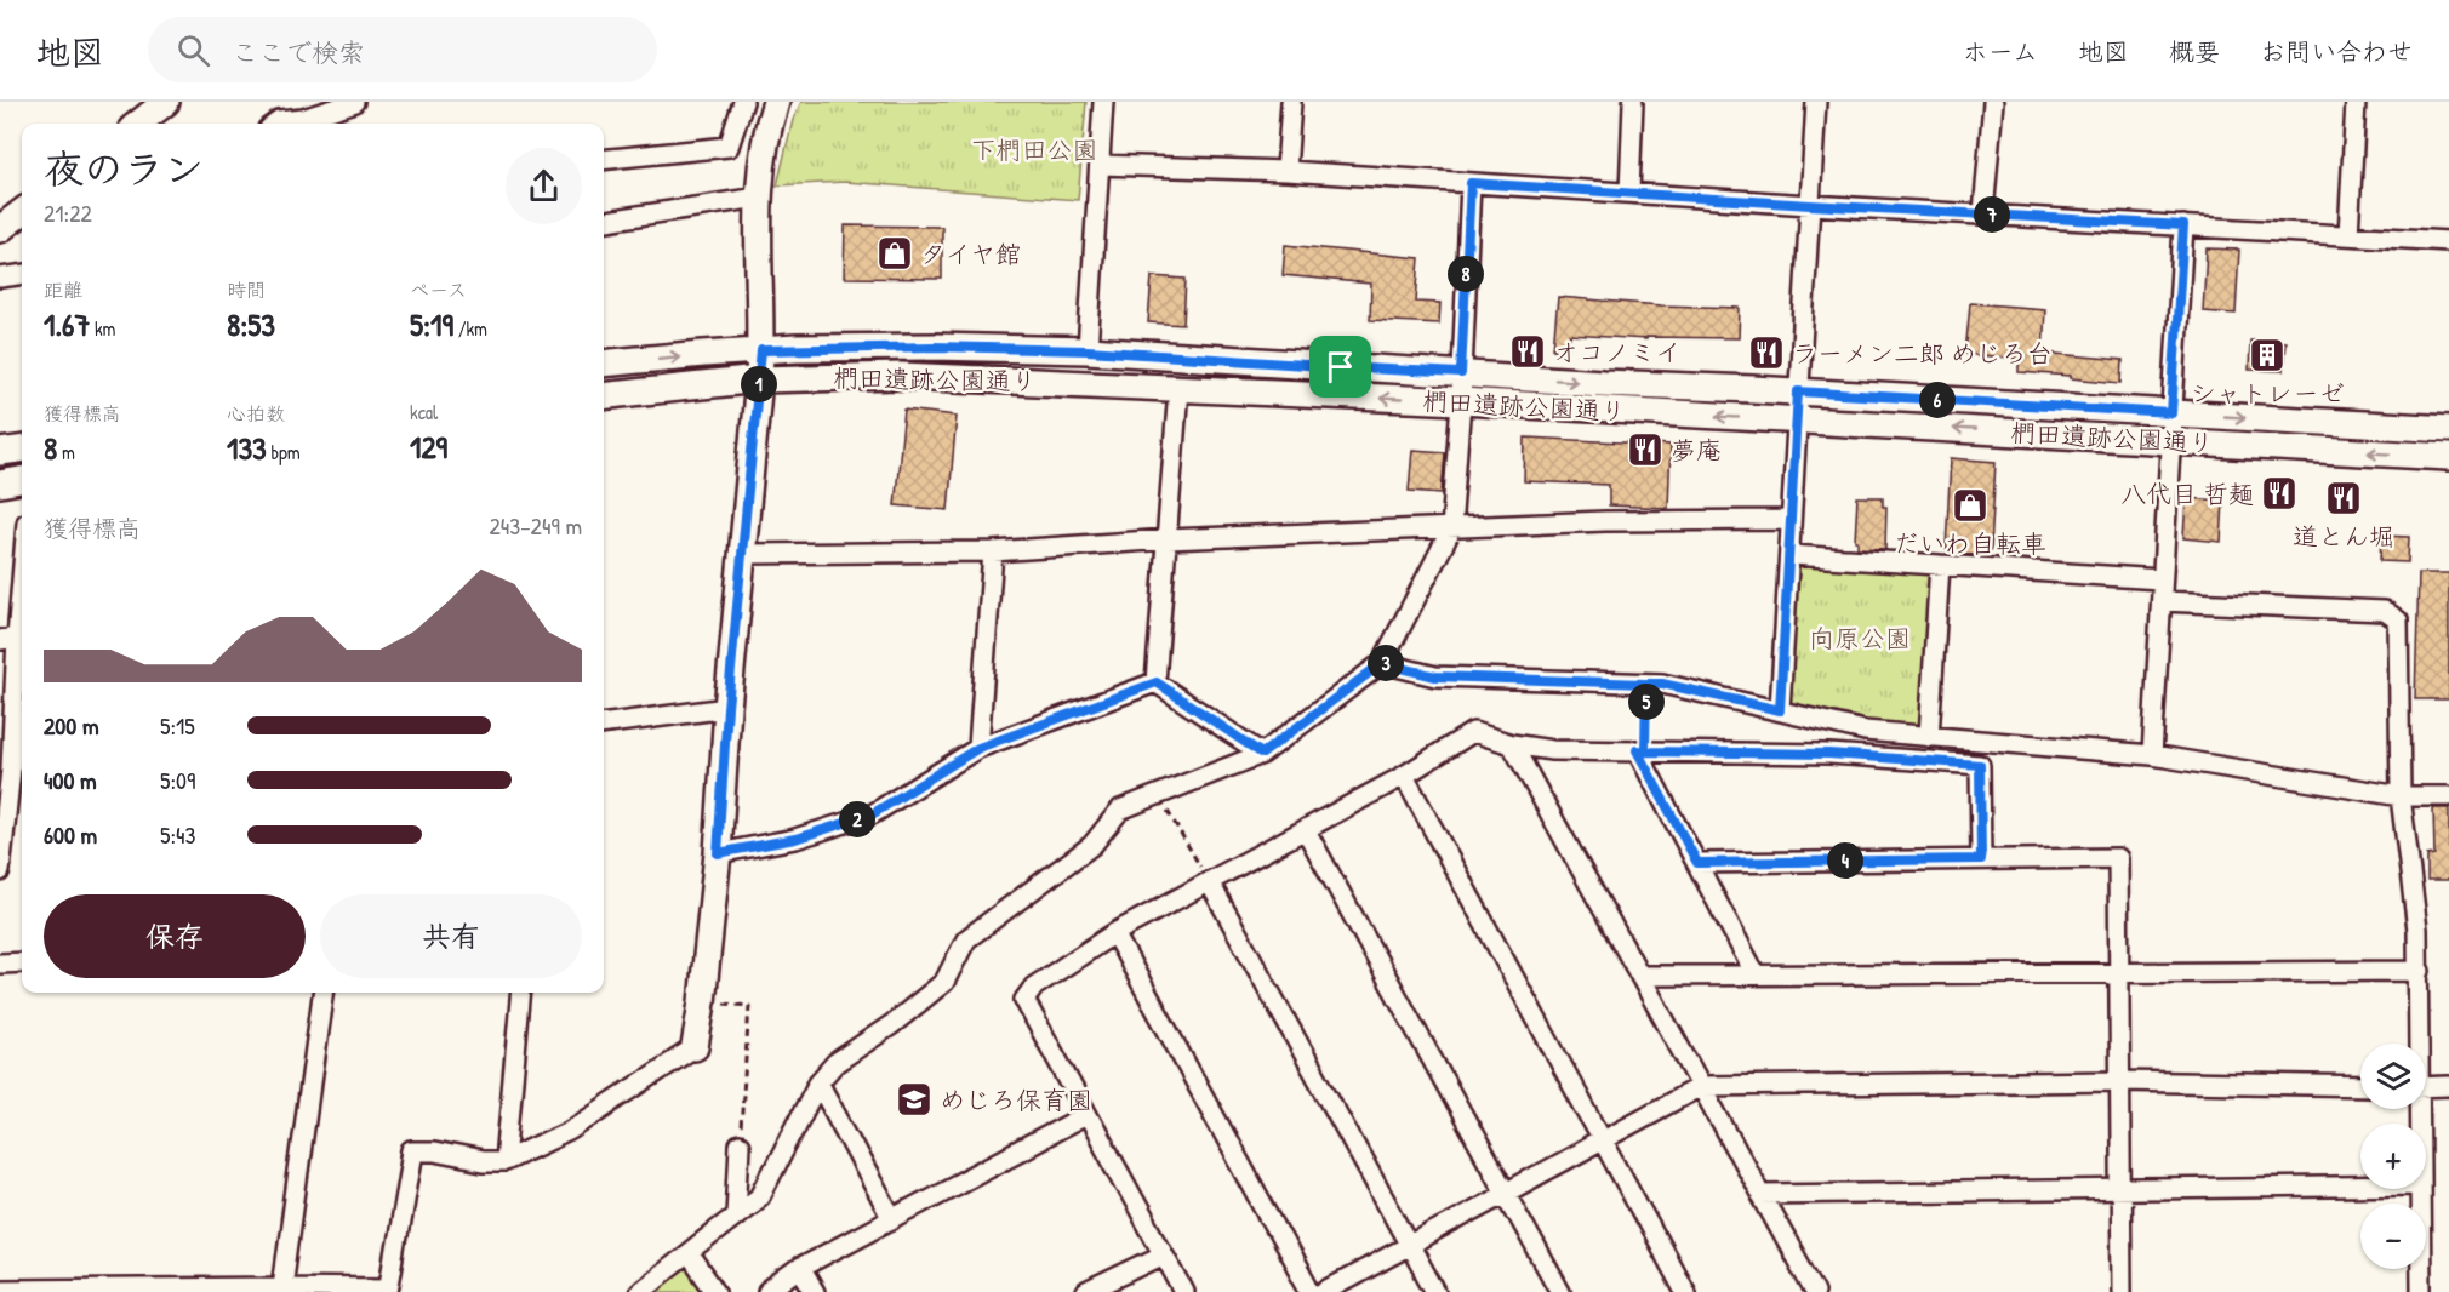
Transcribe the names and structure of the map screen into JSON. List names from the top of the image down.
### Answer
{
  "streets": {
    "street": ["椚田遺跡公園通り"]
  },
  "parks": ["下椚田公園", "向原公園"],
  "places": {
    "shop": ["タイヤ館", "だいわ自転車"],
    "restaurant": [
      "オコノミイ",
      "ラーメン二郎 めじろ台",
      "夢庵",
      "八代目 哲麺",
      "道とん堀"
    ],
    "building": ["シャトレーゼ"],
    "school or university": ["めじろ保育園"]
  },
  "page": {
    "header": "地図",
    "search": "ここで検索",
    "nav": [
      "ホーム",
      "地図",
      "概要",
      "お問い合わせ"
    ],
    "heading": ["夜のラン", "21:22"],
    "pins": [
      "7",
      "8",
      "1",
      "6",
      "3",
      "5",
      "2",
      "4"
    ],
    "stats": [
      ["距離", "1.67 km"],
      ["時間", "8:53"],
      ["ペース", "5:19 /km"],
      ["獲得標高", "8 m"],
      ["心拍数", "133 bpm"],
      ["kcal", "129"]
    ],
    "chart": ["獲得標高", "243–249 m"],
    "list": [
      {
        "name": "200 m",
        "note": "5:15"
      },
      {
        "name": "400 m",
        "note": "5:09"
      },
      {
        "name": "600 m",
        "note": "5:43"
      }
    ],
    "buttons": ["保存", "共有"],
    "map_buttons": ["+", "−"]
  }
}
